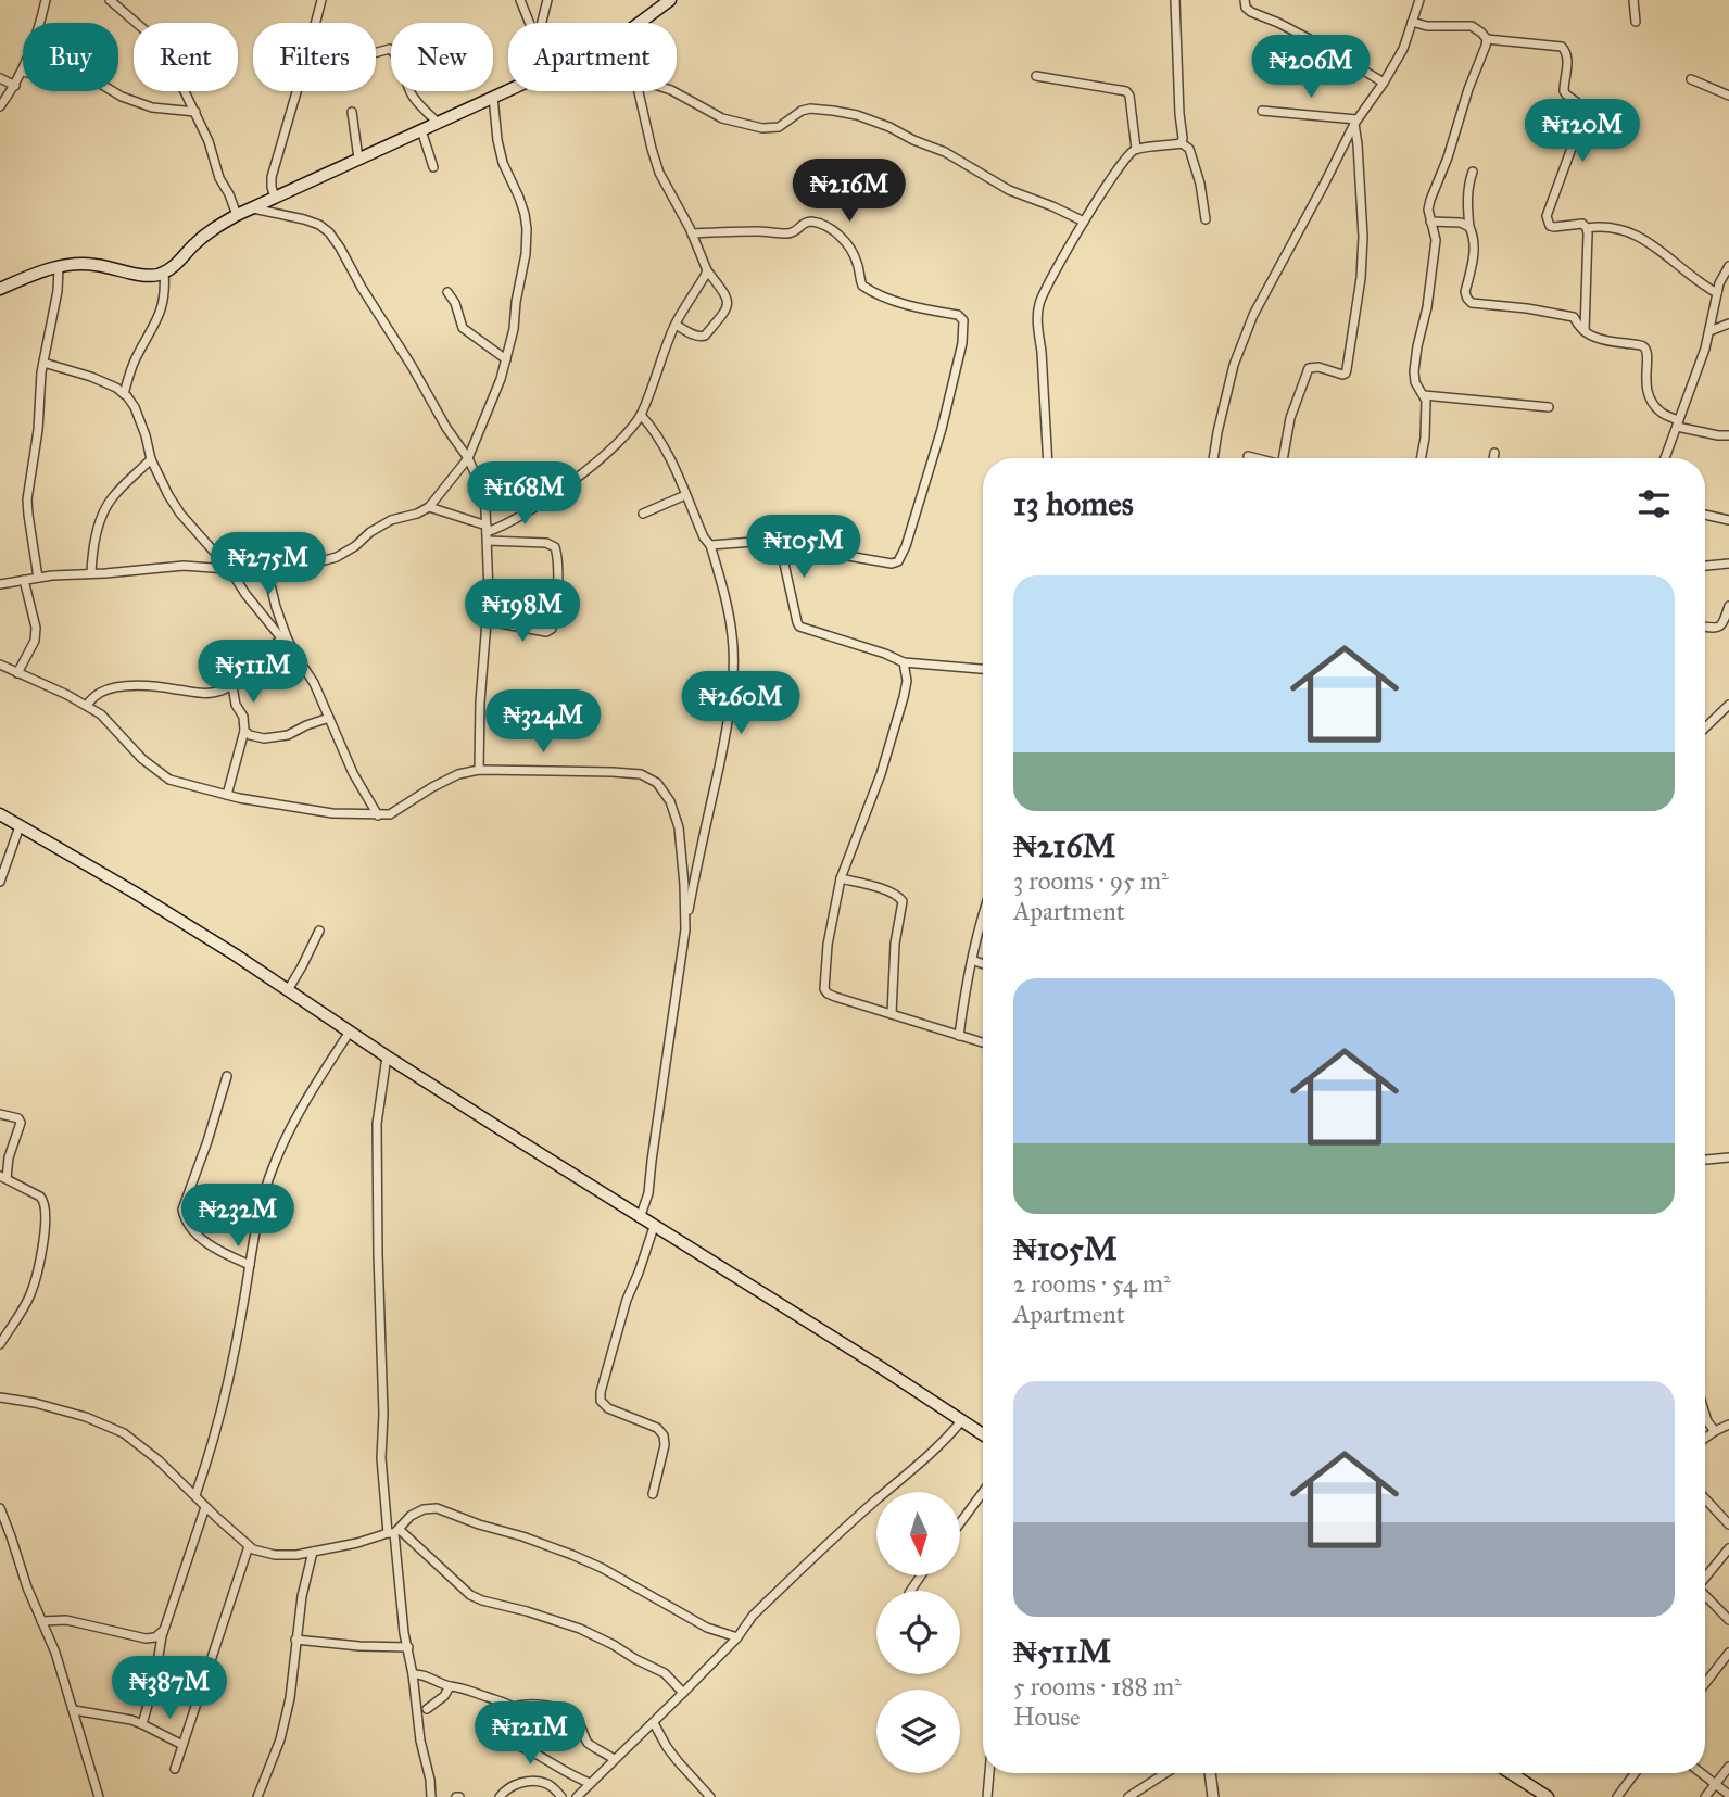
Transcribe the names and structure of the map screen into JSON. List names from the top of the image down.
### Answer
{
  "north": "bottom",
  "page": {
    "chip": [
      "Buy",
      "Rent",
      "Filters",
      "New",
      "Apartment"
    ],
    "price": [
      "₦206M",
      "₦120M",
      "₦216M",
      "₦168M",
      "₦105M",
      "₦275M",
      "₦198M",
      "₦511M",
      "₦260M",
      "₦324M",
      "₦232M",
      "₦387M",
      "₦121M"
    ],
    "heading": "13 homes",
    "list": [
      {
        "name": "₦216M",
        "note": "3 rooms · 95 m² · Apartment"
      },
      {
        "name": "₦105M",
        "note": "2 rooms · 54 m² · Apartment"
      },
      {
        "name": "₦511M",
        "note": "5 rooms · 188 m² · House"
      }
    ]
  }
}
